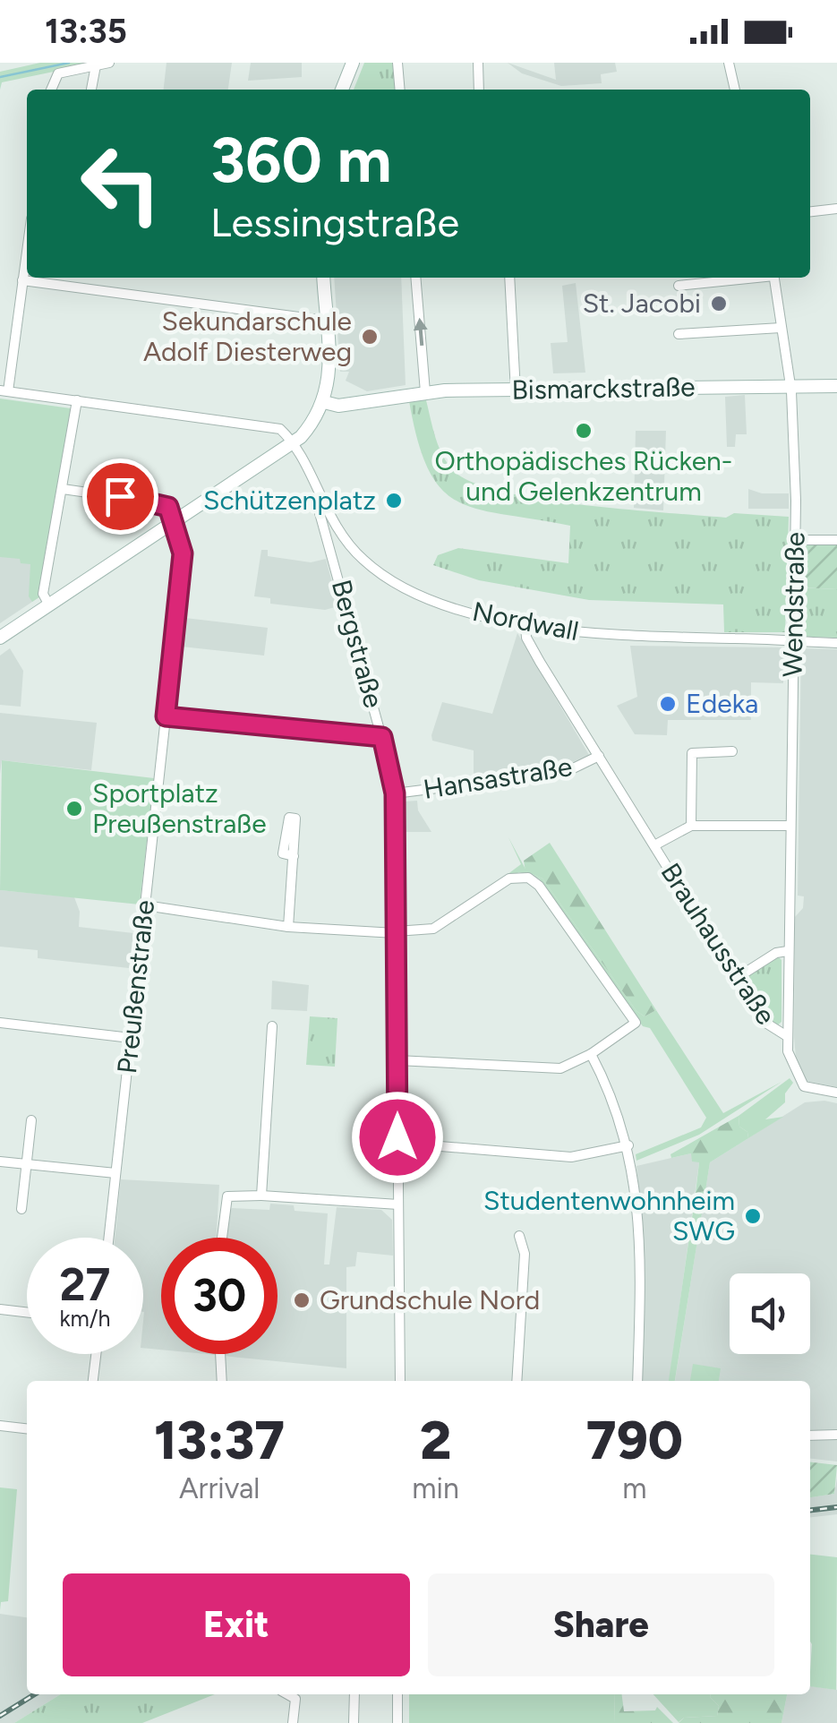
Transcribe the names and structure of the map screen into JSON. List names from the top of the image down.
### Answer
{
  "streets": {
    "main road": ["Bismarckstraße"],
    "street": [
      "Wendstraße",
      "Nordwall",
      "Bergstraße",
      "Hansastraße",
      "Brauhausstraße",
      "Preußenstraße"
    ]
  },
  "crossings": [
    ["Bismarckstraße", "Wendstraße"],
    ["Wendstraße", "Nordwall"],
    ["Wendstraße", "Brauhausstraße"],
    ["Nordwall", "Bergstraße"],
    ["Nordwall", "Brauhausstraße"],
    ["Bergstraße", "Hansastraße"],
    ["Hansastraße", "Brauhausstraße"]
  ],
  "places": [
    "St. Jacobi",
    "Sekundarschule Adolf Diesterweg",
    "Orthopädisches Rücken- und Gelenkzentrum",
    "Schützenplatz",
    "Edeka",
    "Sportplatz Preußenstraße",
    "Studentenwohnheim SWG",
    "Grundschule Nord"
  ],
  "page": {
    "status": "13:35",
    "turn": ["360 m", "Lessingstraße"],
    "speed": "27 km/h",
    "limit": "30",
    "eta": [
      "13:37",
      "Arrival",
      "2",
      "min",
      "790",
      "m"
    ],
    "buttons": ["Exit", "Share"]
  }
}
